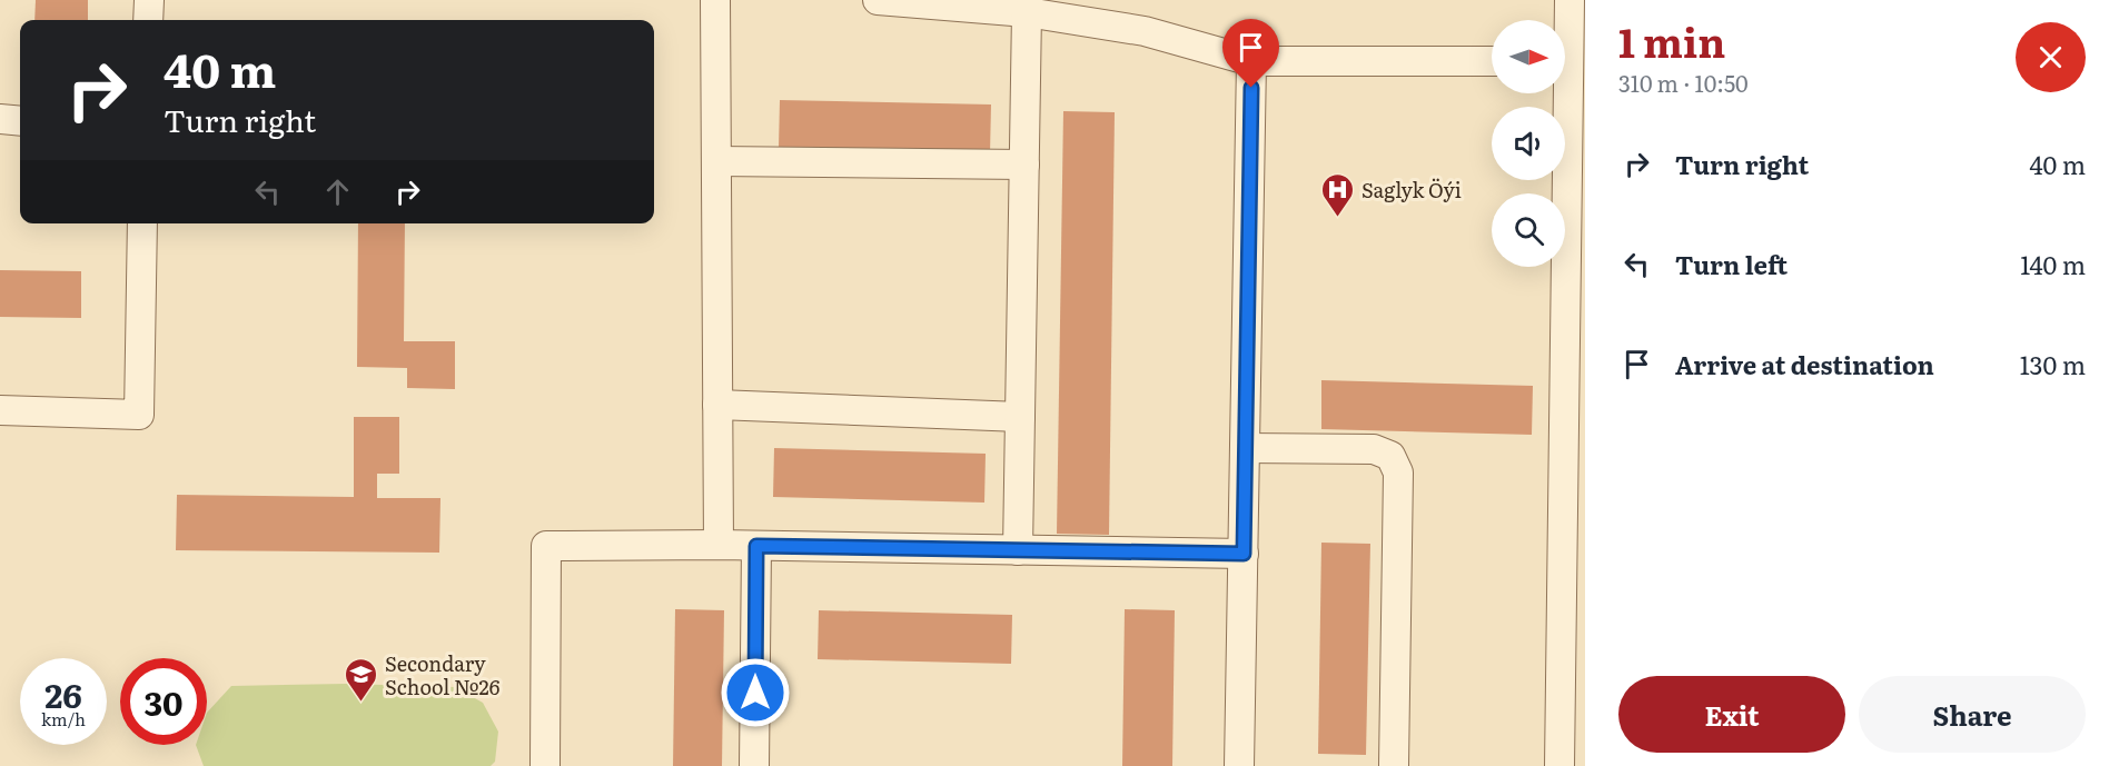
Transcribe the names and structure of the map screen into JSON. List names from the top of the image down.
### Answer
{
  "places": {
    "hospital": ["Saglyk Öýi"],
    "school or university": ["Secondary School №26"]
  },
  "north": "right",
  "page": {
    "heading": ["1 min", "310 m · 10:50"],
    "turn": ["40 m", "Turn right"],
    "list": [
      {
        "name": "Turn right",
        "value": "40 m"
      },
      {
        "name": "Turn left",
        "value": "140 m"
      },
      {
        "name": "Arrive at destination",
        "value": "130 m"
      }
    ],
    "speed": "26 km/h",
    "limit": "30",
    "buttons": ["Exit", "Share"]
  }
}
